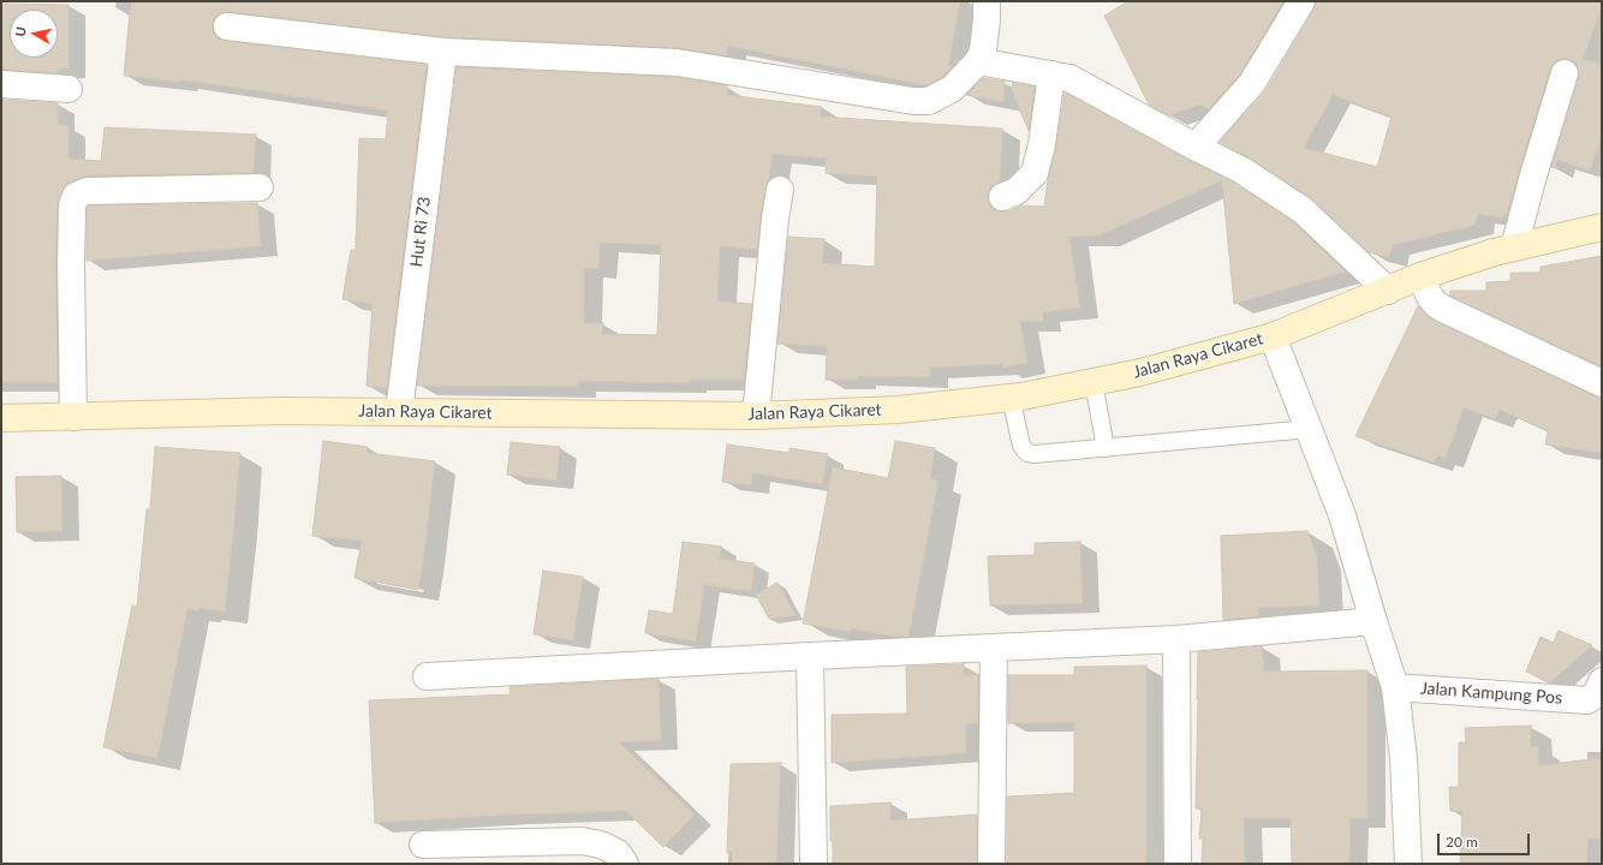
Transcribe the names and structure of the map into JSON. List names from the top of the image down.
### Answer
{
  "streets": {
    "main road": ["Jalan Raya Cikaret"],
    "street": ["Hut Ri 73", "Jalan Kampung Pos"]
  },
  "crossings": [
    ["Hut Ri 73", "Jalan Raya Cikaret"]
  ],
  "scale_bar": "20 m",
  "north": "left"
}
